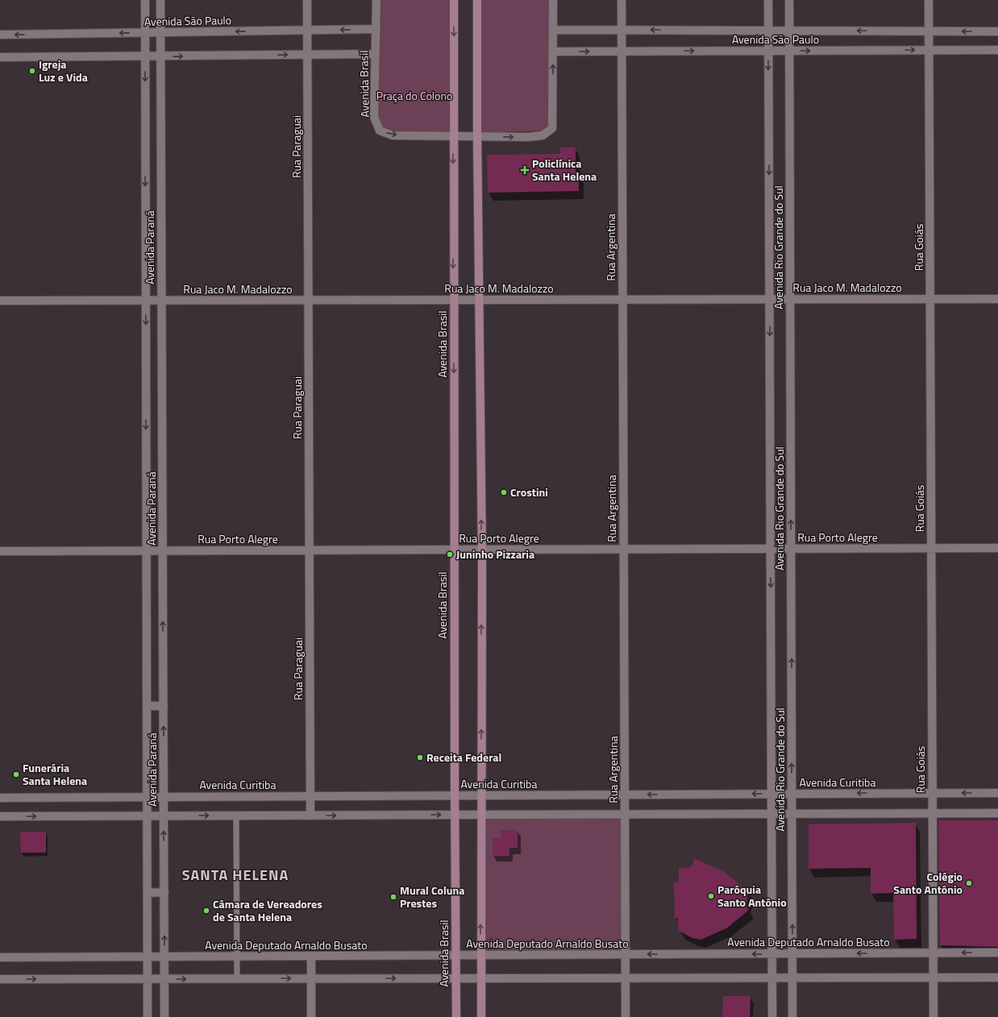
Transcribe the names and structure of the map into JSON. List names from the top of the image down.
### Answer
{
  "streets": {
    "main road": ["Avenida Brasil"],
    "street": [
      "Avenida São Paulo",
      "Rua Paraguai",
      "Avenida Paraná",
      "Rua Argentina",
      "Avenida Rio Grande do Sul",
      "Rua Goiás",
      "Rua Jaco M. Madalozzo",
      "Rua Porto Alegre",
      "Avenida Curitiba",
      "Avenida Deputado Arnaldo Busato"
    ]
  },
  "crossings": [
    ["Avenida São Paulo", "Avenida Brasil"],
    ["Avenida São Paulo", "Rua Paraguai"],
    ["Avenida São Paulo", "Avenida Paraná"],
    ["Avenida São Paulo", "Rua Argentina"],
    ["Avenida São Paulo", "Avenida Rio Grande do Sul"],
    ["Avenida São Paulo", "Rua Goiás"],
    ["Avenida Brasil", "Rua Jaco M. Madalozzo"],
    ["Avenida Brasil", "Rua Porto Alegre"],
    ["Avenida Brasil", "Avenida Curitiba"],
    ["Avenida Brasil", "Avenida Deputado Arnaldo Busato"],
    ["Rua Paraguai", "Rua Jaco M. Madalozzo"],
    ["Rua Paraguai", "Rua Porto Alegre"],
    ["Rua Paraguai", "Avenida Curitiba"],
    ["Avenida Paraná", "Rua Jaco M. Madalozzo"],
    ["Avenida Paraná", "Rua Porto Alegre"],
    ["Avenida Paraná", "Avenida Curitiba"],
    ["Avenida Paraná", "Avenida Deputado Arnaldo Busato"],
    ["Rua Argentina", "Rua Jaco M. Madalozzo"],
    ["Rua Argentina", "Rua Porto Alegre"],
    ["Rua Argentina", "Avenida Curitiba"],
    ["Rua Argentina", "Avenida Deputado Arnaldo Busato"],
    ["Avenida Rio Grande do Sul", "Rua Jaco M. Madalozzo"],
    ["Avenida Rio Grande do Sul", "Rua Porto Alegre"],
    ["Avenida Rio Grande do Sul", "Avenida Curitiba"],
    ["Avenida Rio Grande do Sul", "Avenida Deputado Arnaldo Busato"],
    ["Rua Goiás", "Rua Jaco M. Madalozzo"],
    ["Rua Goiás", "Rua Porto Alegre"],
    ["Rua Goiás", "Avenida Curitiba"],
    ["Rua Goiás", "Avenida Deputado Arnaldo Busato"]
  ],
  "districts": ["SANTA HELENA"],
  "parks": ["Praça do Colono"],
  "places": {
    "other": [
      "Igreja Luz e Vida",
      "Crostini",
      "Juninho Pizzaria",
      "Receita Federal",
      "Funerária Santa Helena",
      "Colégio Santo Antônio",
      "Paróquia Santo Antônio",
      "Mural Coluna Prestes",
      "Câmara de Vereadores de Santa Helena"
    ],
    "health": ["Policlínica Santa Helena"]
  }
}
